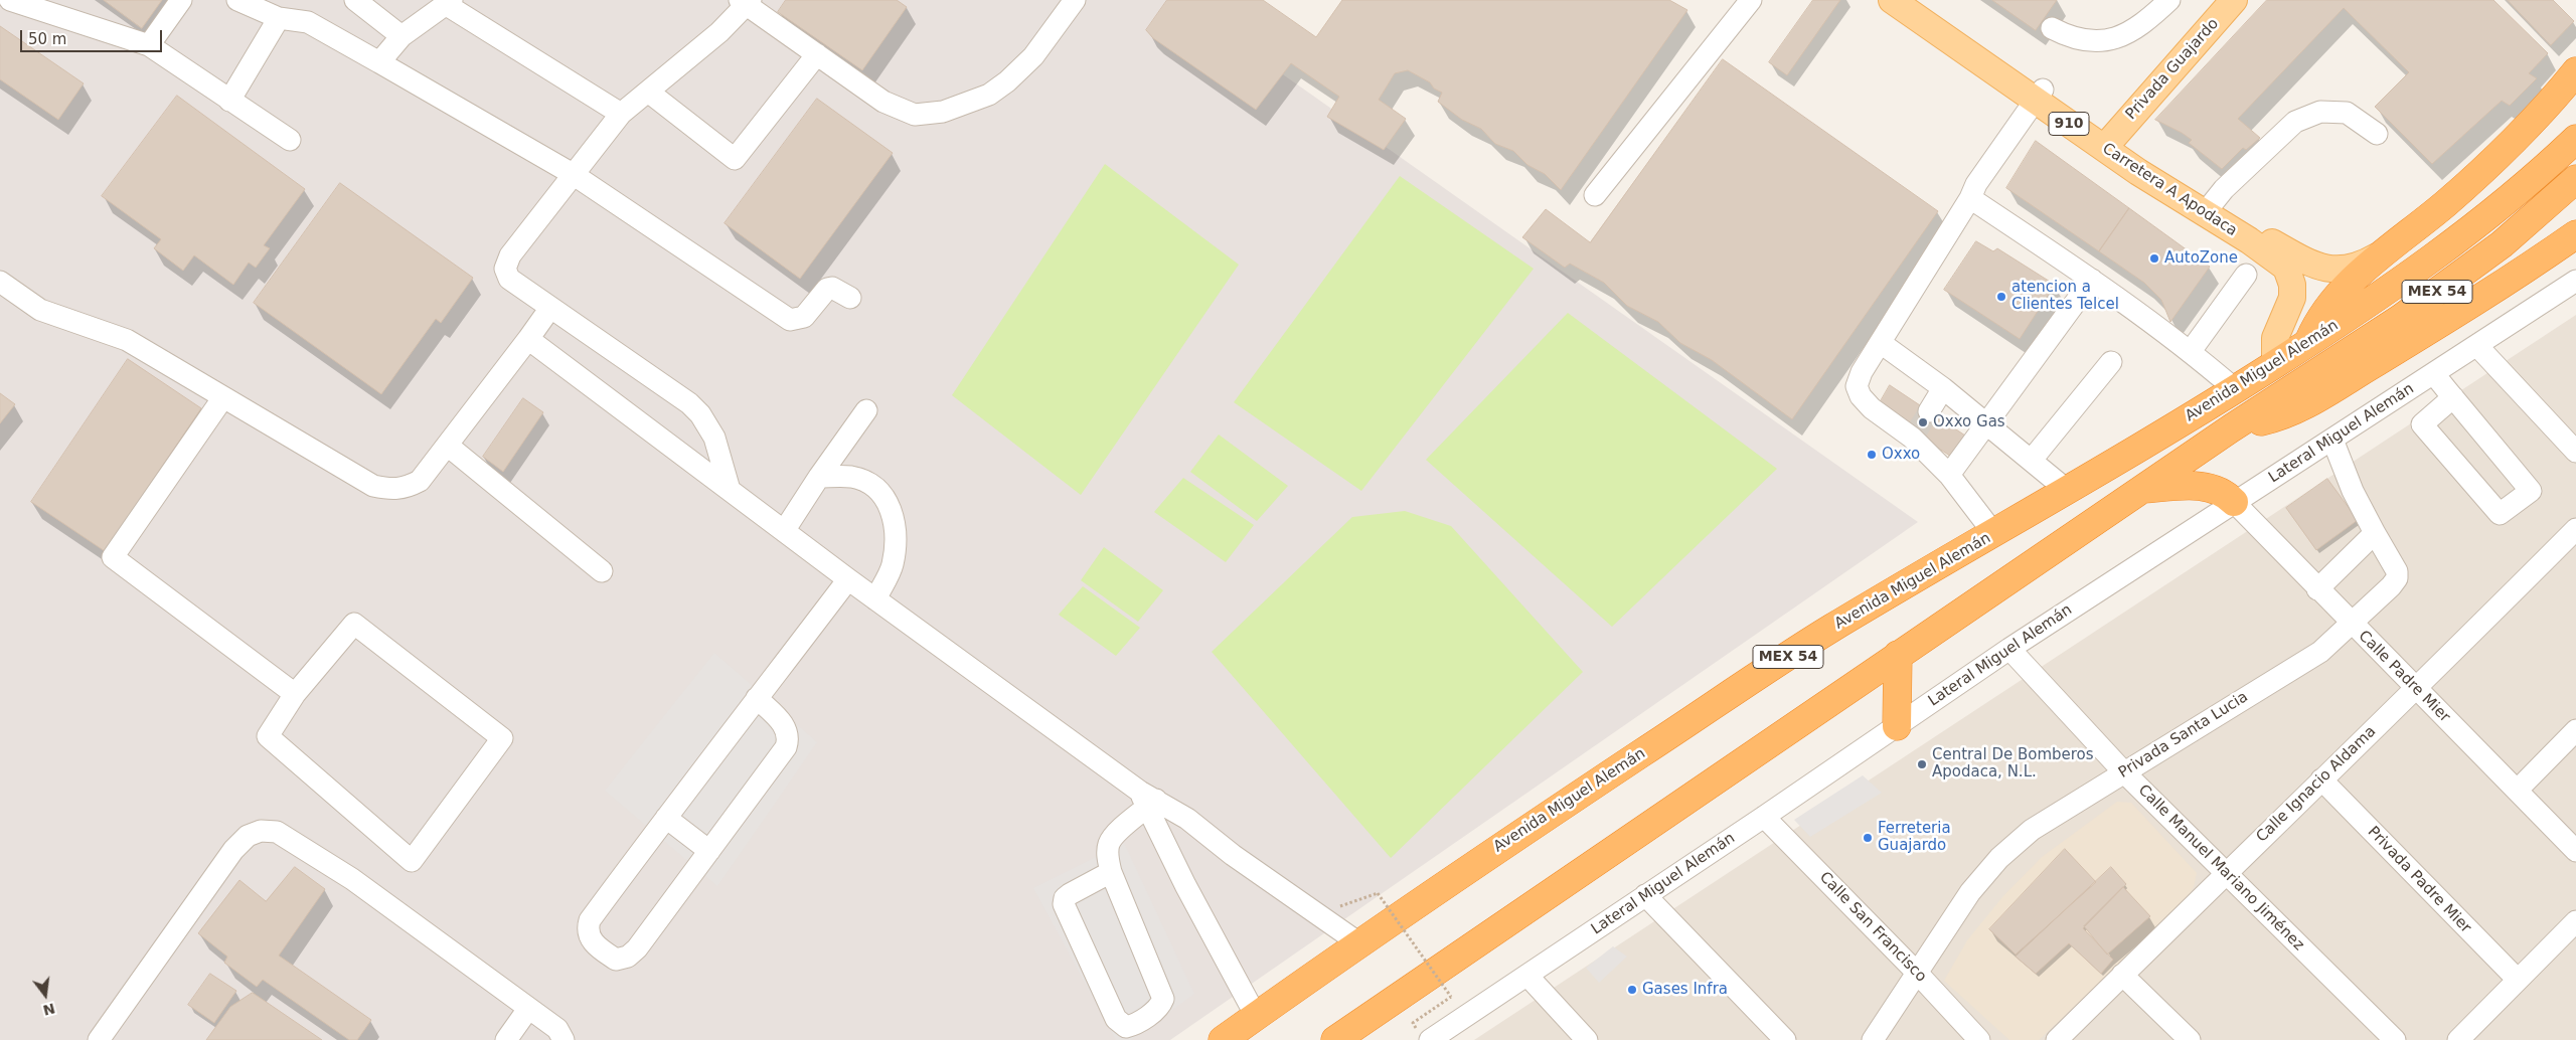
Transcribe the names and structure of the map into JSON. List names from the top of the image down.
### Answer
{
  "streets": {
    "highway": ["MEX 54", "Avenida Miguel Alemán"],
    "main road": ["Privada Guajardo", "910", "Carretera A Apodaca"],
    "street": [
      "Lateral Miguel Alemán",
      "Calle Padre Mier",
      "Privada Santa Lucia",
      "Calle Ignacio Aldama",
      "Calle Manuel Mariano Jiménez",
      "Privada Padre Mier",
      "Calle San Francisco"
    ]
  },
  "crossings": [
    ["Privada Guajardo", "910"],
    ["910", "Carretera A Apodaca"],
    ["910", "Avenida Miguel Alemán"],
    ["Lateral Miguel Alemán", "Calle Padre Mier"],
    ["Lateral Miguel Alemán", "Calle Manuel Mariano Jiménez"],
    ["Lateral Miguel Alemán", "Calle San Francisco"],
    ["Calle Padre Mier", "Privada Santa Lucia"],
    ["Calle Padre Mier", "Calle Ignacio Aldama"],
    ["Privada Santa Lucia", "Calle Manuel Mariano Jiménez"],
    ["Privada Santa Lucia", "Calle San Francisco"],
    ["Calle Ignacio Aldama", "Calle Manuel Mariano Jiménez"],
    ["Calle Ignacio Aldama", "Privada Padre Mier"]
  ],
  "places": [
    "AutoZone",
    "atencion a Clientes Telcel",
    "Oxxo Gas",
    "Oxxo",
    "Central De Bomberos Apodaca, N.L.",
    "Ferreteria Guajardo",
    "Gases Infra"
  ],
  "scale_bar": "50 m",
  "north": "bottom"
}
